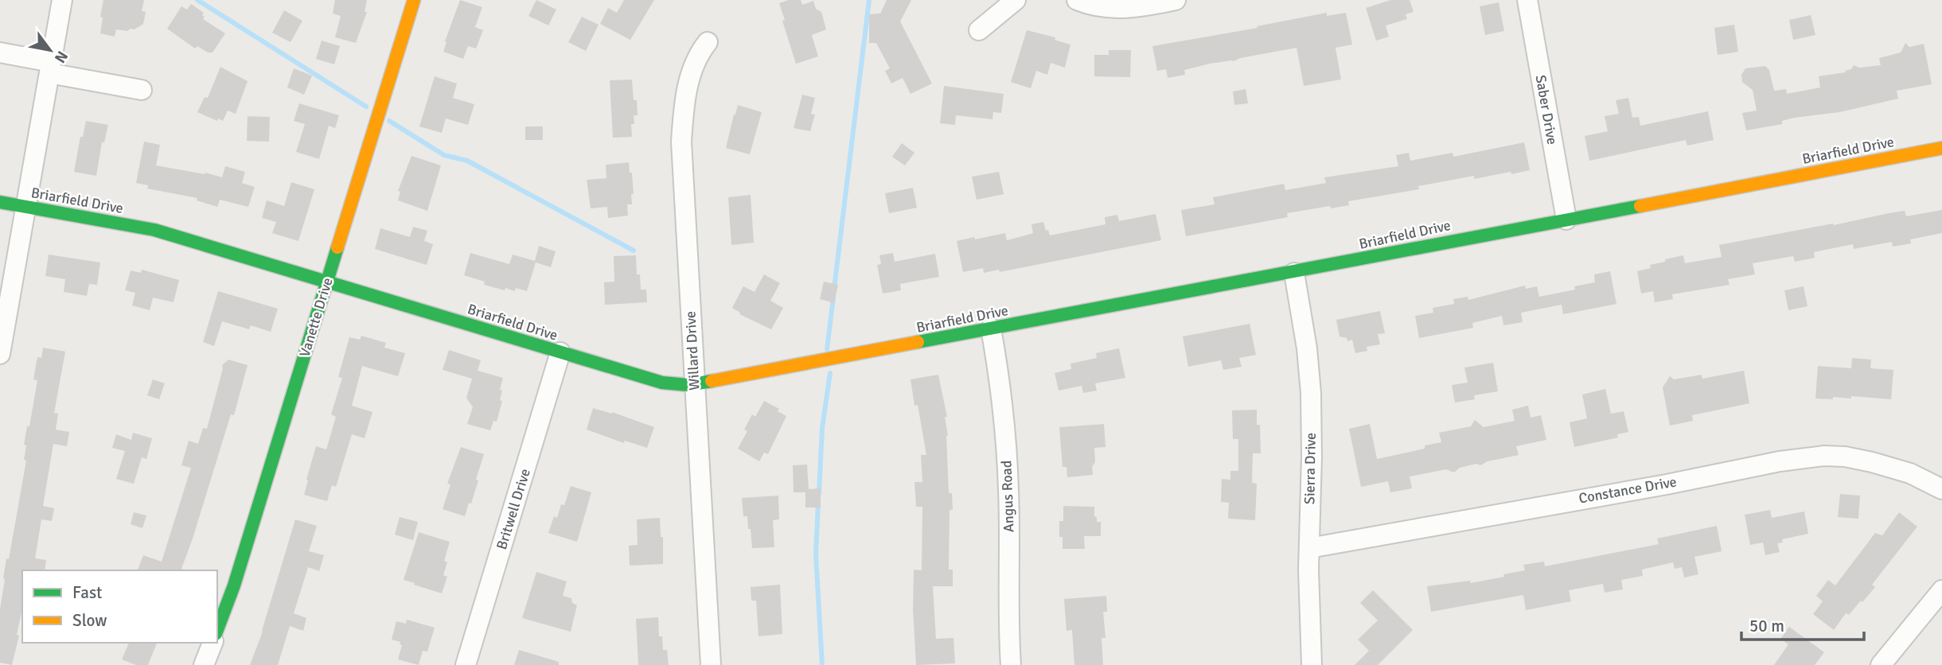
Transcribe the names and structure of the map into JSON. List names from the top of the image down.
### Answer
{
  "streets": {
    "street": [
      "Saber Drive",
      "Briarfield Drive",
      "Vanette Drive",
      "Willard Drive",
      "Sierra Drive",
      "Constance Drive",
      "Angus Road",
      "Britwell Drive"
    ]
  },
  "crossings": [
    ["Saber Drive", "Briarfield Drive"],
    ["Briarfield Drive", "Vanette Drive"],
    ["Briarfield Drive", "Willard Drive"],
    ["Briarfield Drive", "Sierra Drive"],
    ["Briarfield Drive", "Angus Road"],
    ["Briarfield Drive", "Britwell Drive"],
    ["Sierra Drive", "Constance Drive"]
  ],
  "legend": ["Fast", "Slow"],
  "scale_bar": "50 m",
  "north": "bottom right"
}
